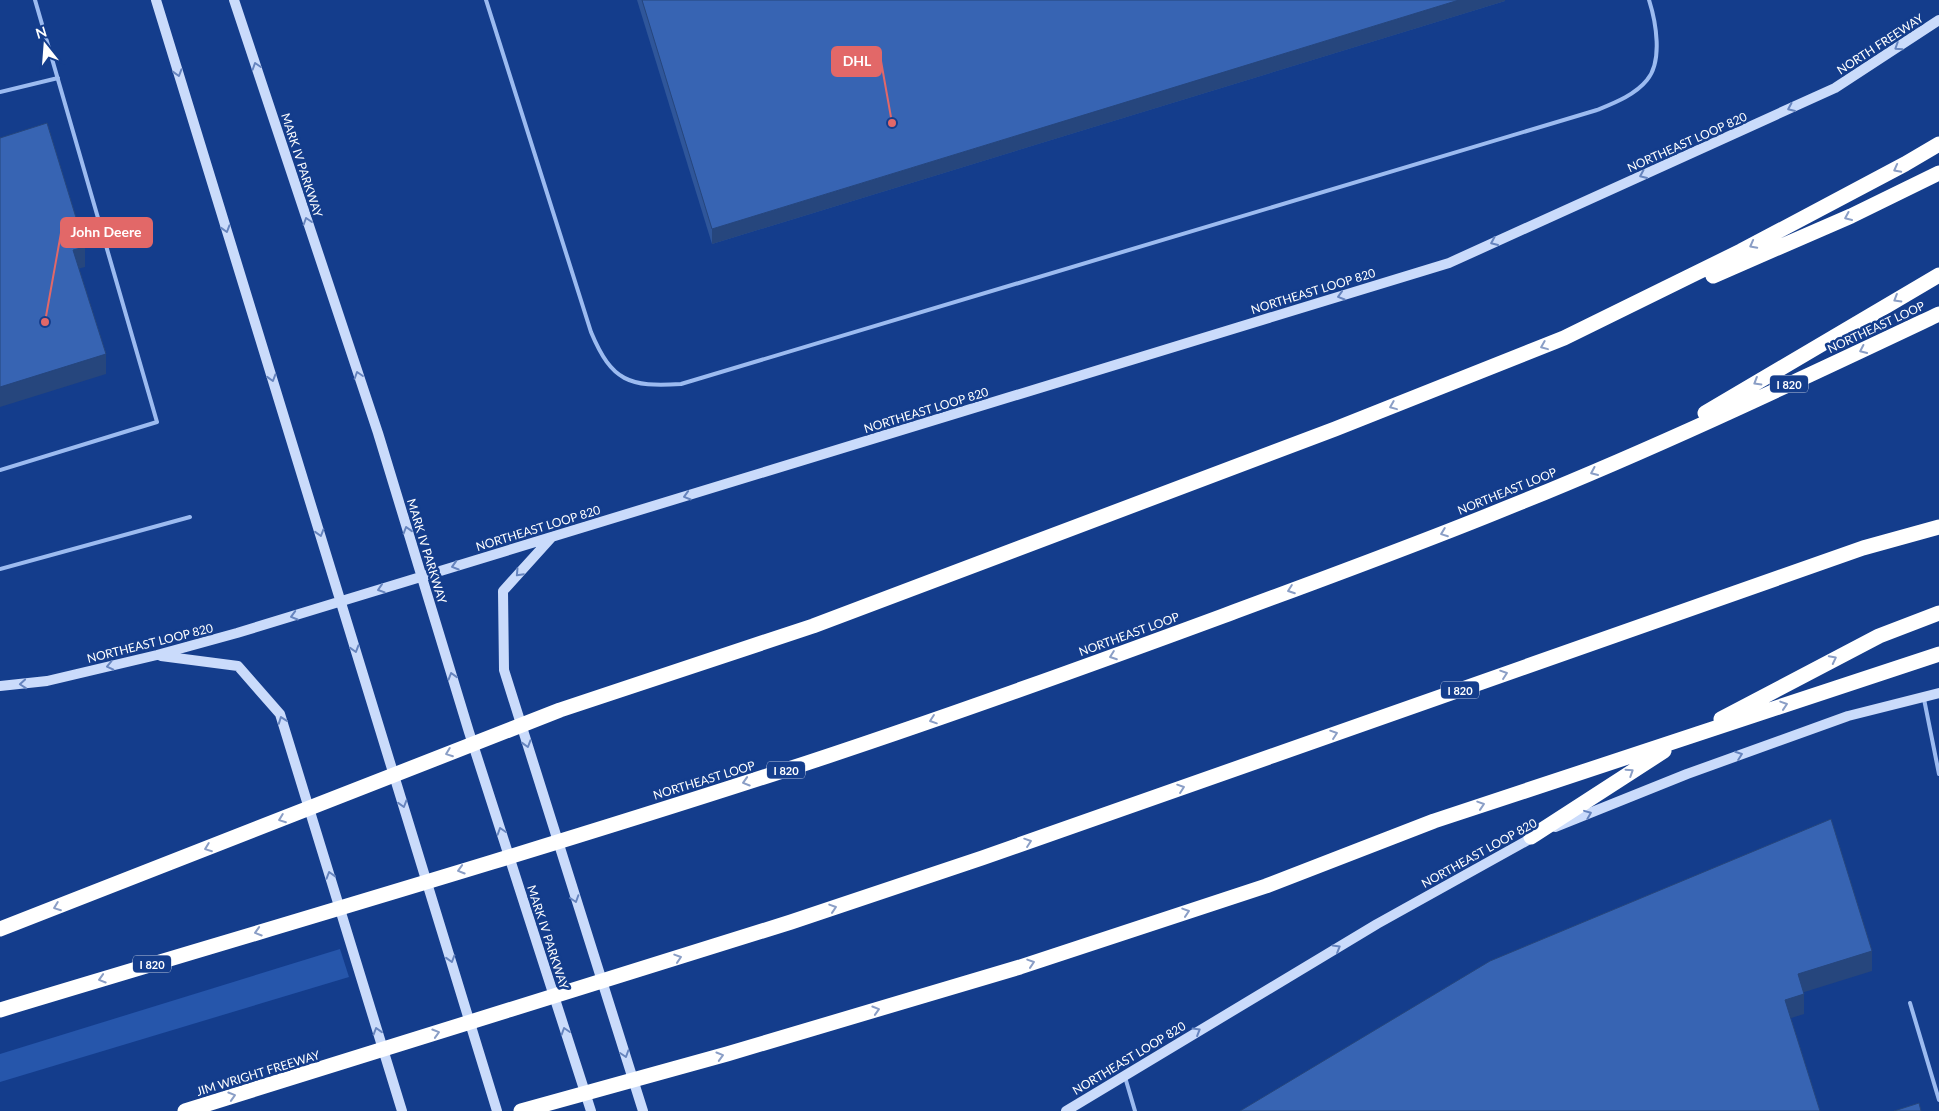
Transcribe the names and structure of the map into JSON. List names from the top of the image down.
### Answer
{
  "streets": {
    "highway": ["NORTHEAST LOOP", "I 820", "JIM WRIGHT FREEWAY"],
    "main road": ["NORTH FREEWAY", "NORTHEAST LOOP 820", "MARK IV PARKWAY"]
  },
  "crossings": [
    ["NORTH FREEWAY", "NORTHEAST LOOP 820"],
    ["NORTHEAST LOOP 820", "MARK IV PARKWAY"]
  ],
  "one_way": ["NORTH FREEWAY"],
  "places": ["DHL", "John Deere"],
  "north": "top"
}
